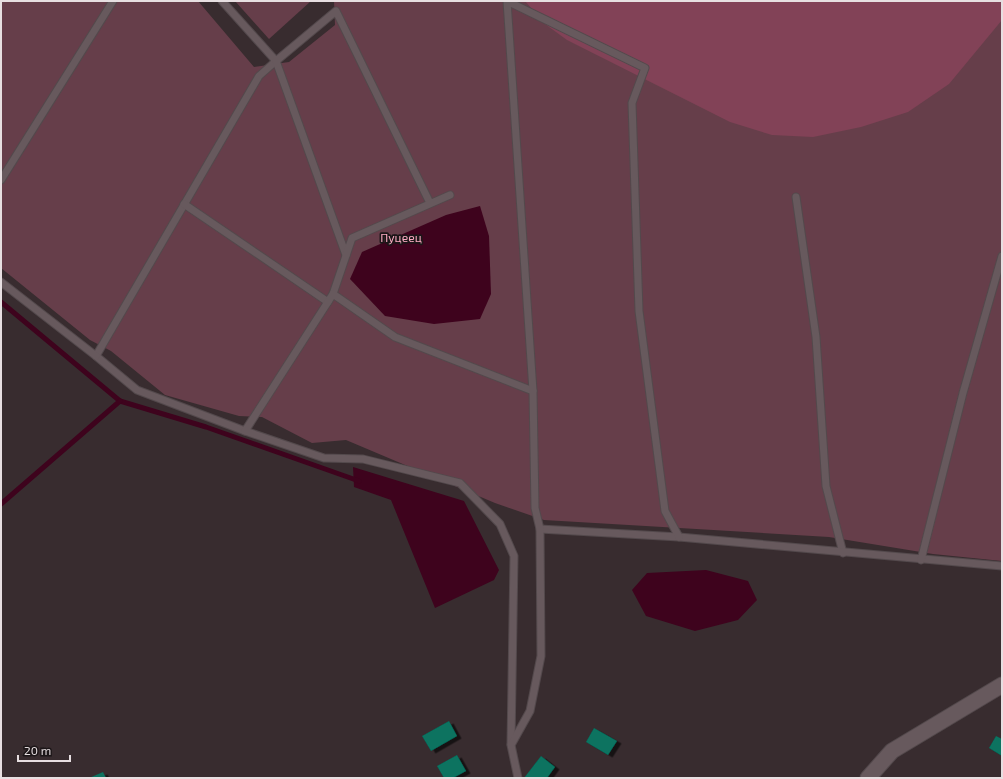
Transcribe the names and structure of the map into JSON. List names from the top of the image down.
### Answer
{
  "parks": ["Пуцеец"],
  "scale_bar": "20 m"
}
